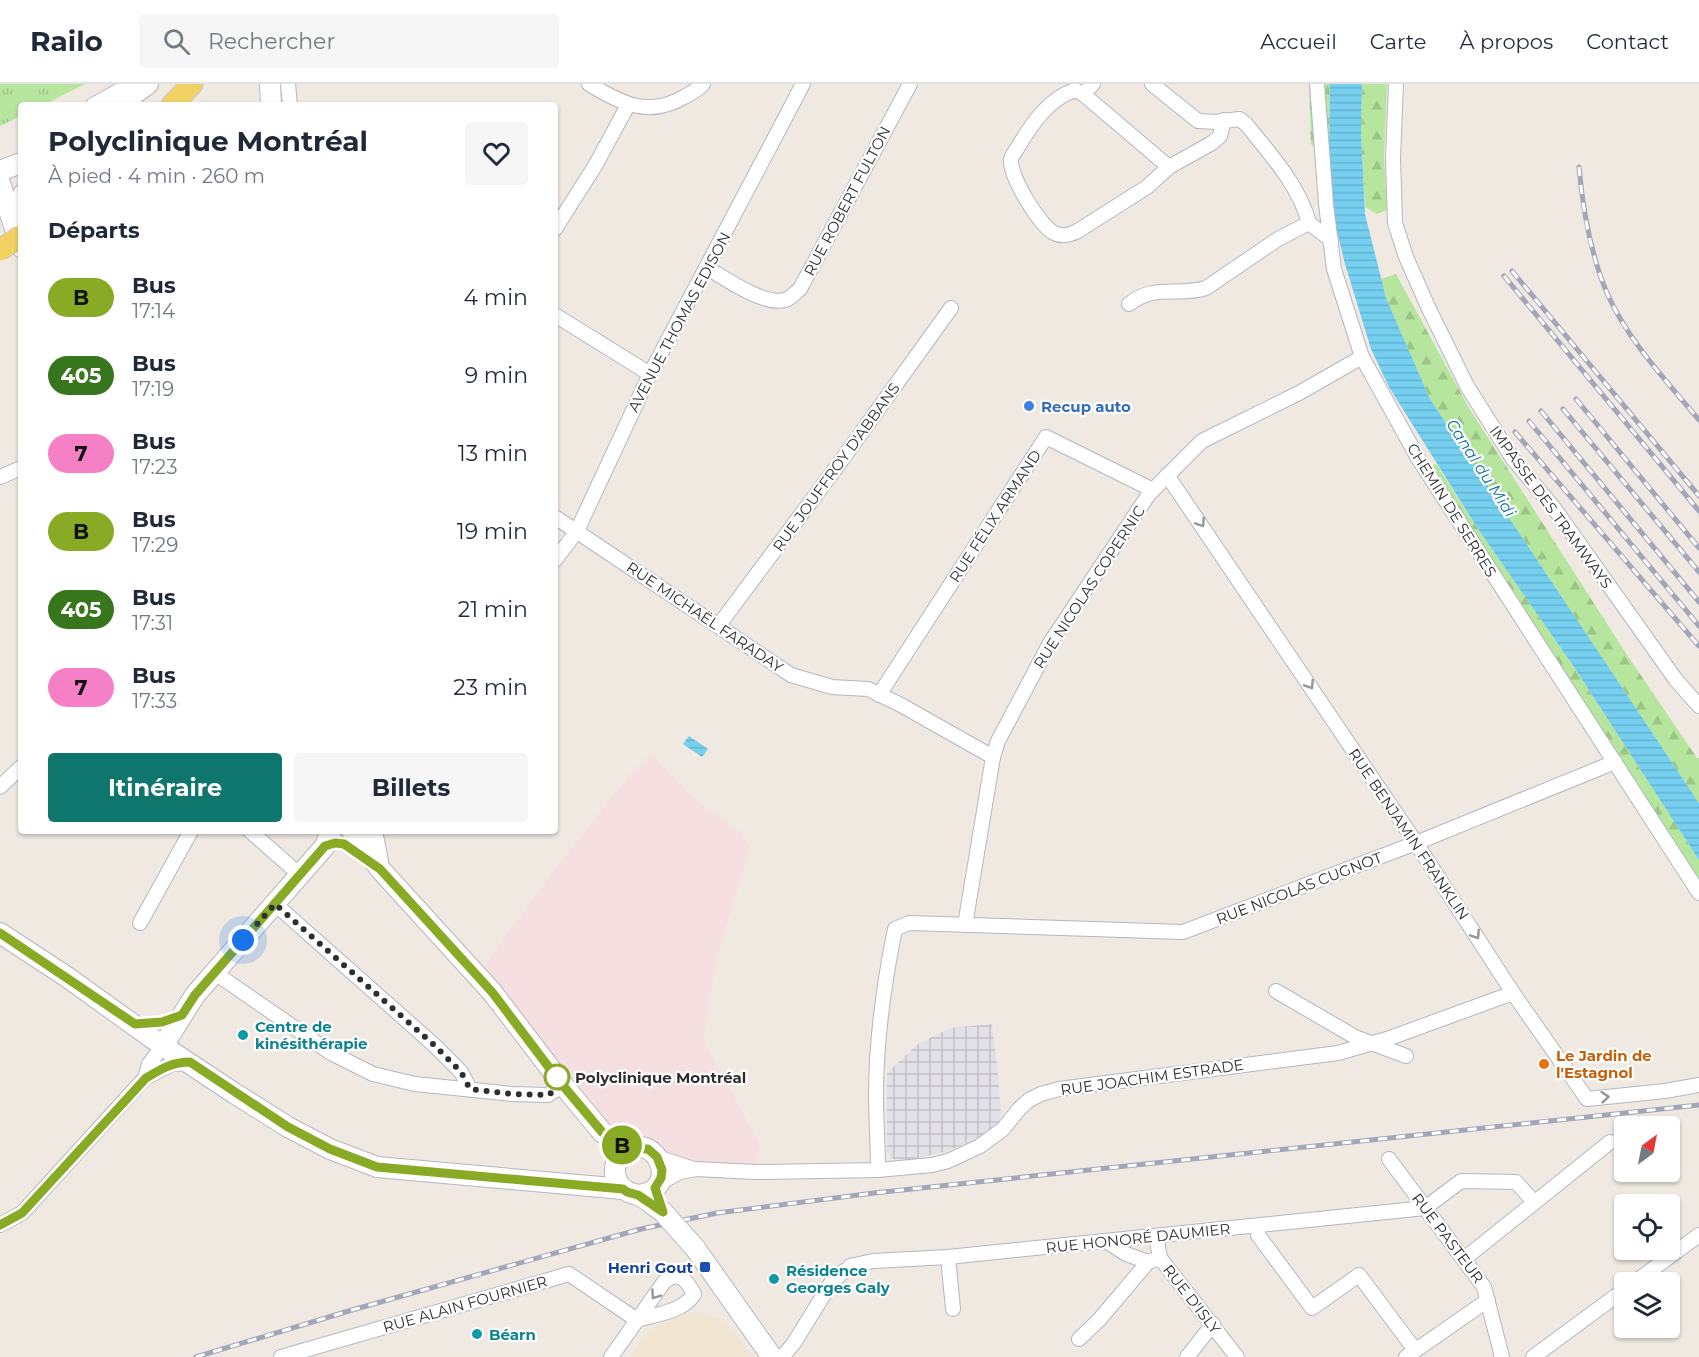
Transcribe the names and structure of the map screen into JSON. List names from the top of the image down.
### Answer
{
  "streets": {
    "street": [
      "RUE ROBERT FULTON",
      "AVENUE THOMAS EDISON",
      "RUE JOUFFROY D'ABBANS",
      "IMPASSE DES TRAMWAYS",
      "CHEMIN DE SERRES",
      "RUE FÉLIX ARMAND",
      "RUE NICOLAS COPERNIC",
      "RUE MICHAËL FARADAY",
      "RUE BENJAMIN FRANKLIN",
      "RUE NICOLAS CUGNOT",
      "RUE JOACHIM ESTRADE",
      "RUE HONORÉ DAUMIER",
      "RUE PASTEUR",
      "RUE D'ISLY",
      "RUE ALAIN FOURNIER"
    ]
  },
  "crossings": [
    ["RUE ROBERT FULTON", "AVENUE THOMAS EDISON"],
    ["AVENUE THOMAS EDISON", "RUE MICHAËL FARADAY"],
    ["RUE JOUFFROY D'ABBANS", "RUE MICHAËL FARADAY"],
    ["CHEMIN DE SERRES", "RUE NICOLAS COPERNIC"],
    ["CHEMIN DE SERRES", "RUE NICOLAS CUGNOT"],
    ["RUE FÉLIX ARMAND", "RUE NICOLAS COPERNIC"],
    ["RUE FÉLIX ARMAND", "RUE MICHAËL FARADAY"],
    ["RUE NICOLAS COPERNIC", "RUE MICHAËL FARADAY"],
    ["RUE NICOLAS COPERNIC", "RUE BENJAMIN FRANKLIN"],
    ["RUE NICOLAS COPERNIC", "RUE NICOLAS CUGNOT"],
    ["RUE BENJAMIN FRANKLIN", "RUE NICOLAS CUGNOT"],
    ["RUE BENJAMIN FRANKLIN", "RUE JOACHIM ESTRADE"],
    ["RUE HONORÉ DAUMIER", "RUE PASTEUR"],
    ["RUE HONORÉ DAUMIER", "RUE D'ISLY"]
  ],
  "one_way": ["RUE BENJAMIN FRANKLIN"],
  "water": ["Canal du Midi"],
  "places": {
    "other": [
      "Recup auto",
      "Centre de kinésithérapie",
      "Le Jardin de l'Estagnol",
      "Polyclinique Montréal",
      "Résidence Georges Galy",
      "Béarn"
    ],
    "transit": ["Henri Gout"]
  },
  "lines": ["bus line B"],
  "north": "top right",
  "page": {
    "header": "Railo",
    "search": "Rechercher",
    "nav": [
      "Accueil",
      "Carte",
      "À propos",
      "Contact"
    ],
    "on_map": "B",
    "heading": [
      ["Polyclinique Montréal", "À pied · 4 min · 260 m"],
      "Départs"
    ],
    "list": [
      {
        "mark": "B",
        "name": "Bus",
        "note": "17:14",
        "value": "4 min"
      },
      {
        "mark": "405",
        "name": "Bus",
        "note": "17:19",
        "value": "9 min"
      },
      {
        "mark": "7",
        "name": "Bus",
        "note": "17:23",
        "value": "13 min"
      },
      {
        "mark": "B",
        "name": "Bus",
        "note": "17:29",
        "value": "19 min"
      },
      {
        "mark": "405",
        "name": "Bus",
        "note": "17:31",
        "value": "21 min"
      },
      {
        "mark": "7",
        "name": "Bus",
        "note": "17:33",
        "value": "23 min"
      }
    ],
    "buttons": ["Itinéraire", "Billets"]
  }
}
